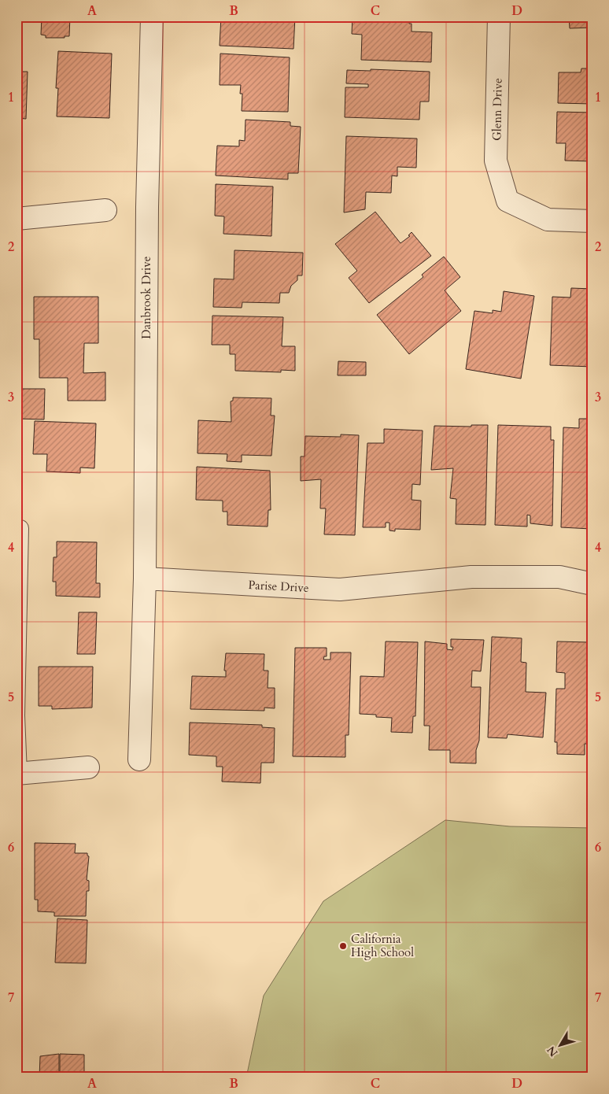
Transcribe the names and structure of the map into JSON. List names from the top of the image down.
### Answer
{
  "streets": {
    "street": ["Glenn Drive", "Danbrook Drive", "Parise Drive"]
  },
  "crossings": [
    ["Danbrook Drive", "Parise Drive"]
  ],
  "places": ["California High School"],
  "north": "bottom left",
  "grid": {
    "columns": [
      "A",
      "B",
      "C",
      "D"
    ],
    "rows": [
      "1",
      "2",
      "3",
      "4",
      "5",
      "6",
      "7"
    ]
  }
}
